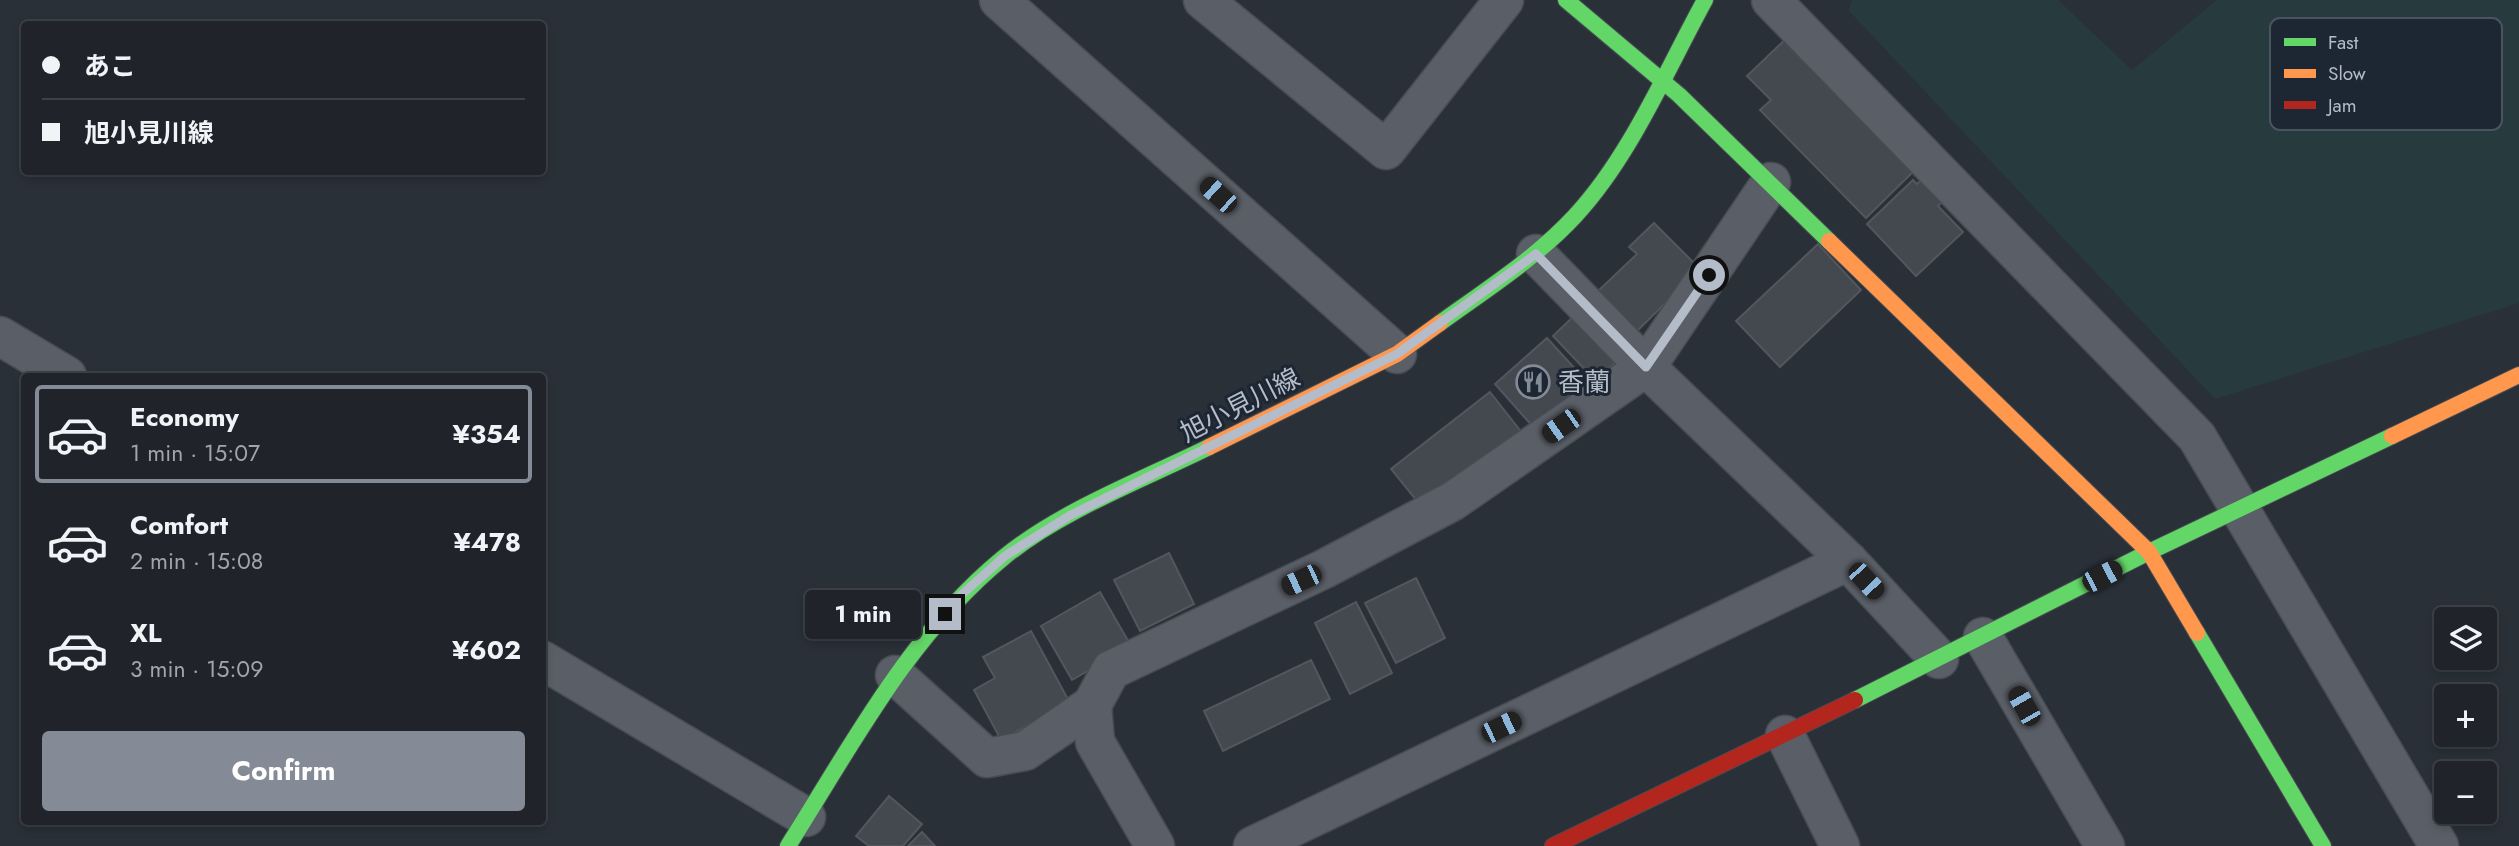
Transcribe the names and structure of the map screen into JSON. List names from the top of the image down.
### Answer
{
  "streets": {
    "street": ["旭小見川線"]
  },
  "places": {
    "restaurant": ["香蘭"]
  },
  "legend": ["Fast", "Slow", "Jam"],
  "page": {
    "banner": ["あこ", "旭小見川線"],
    "list": [
      {
        "name": "Economy",
        "note": "1 min · 15:07",
        "value": "¥354"
      },
      {
        "name": "Comfort",
        "note": "2 min · 15:08",
        "value": "¥478"
      },
      {
        "name": "XL",
        "note": "3 min · 15:09",
        "value": "¥602"
      }
    ],
    "bubble": "1 min",
    "map_buttons": ["+", "−"],
    "buttons": "Confirm"
  }
}
